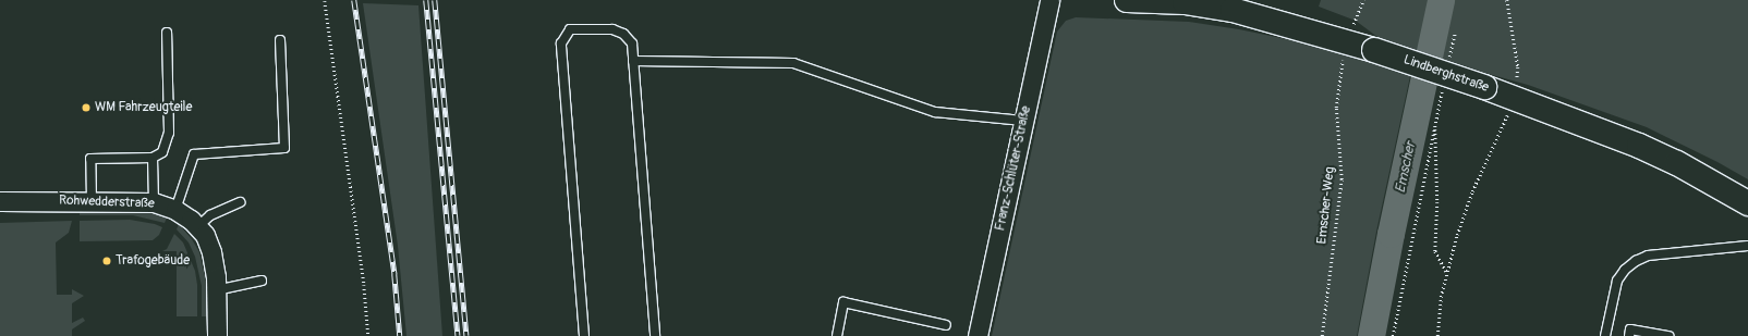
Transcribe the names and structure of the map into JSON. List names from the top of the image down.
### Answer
{
  "streets": {
    "main road": ["Lindberghstraße"],
    "street": ["Franz-Schlüter-Straße", "Rohwedderstraße"],
    "path": ["Emscher-Weg"]
  },
  "water": ["Emscher"],
  "places": ["WM Fahrzeugteile", "Trafogebäude"]
}
